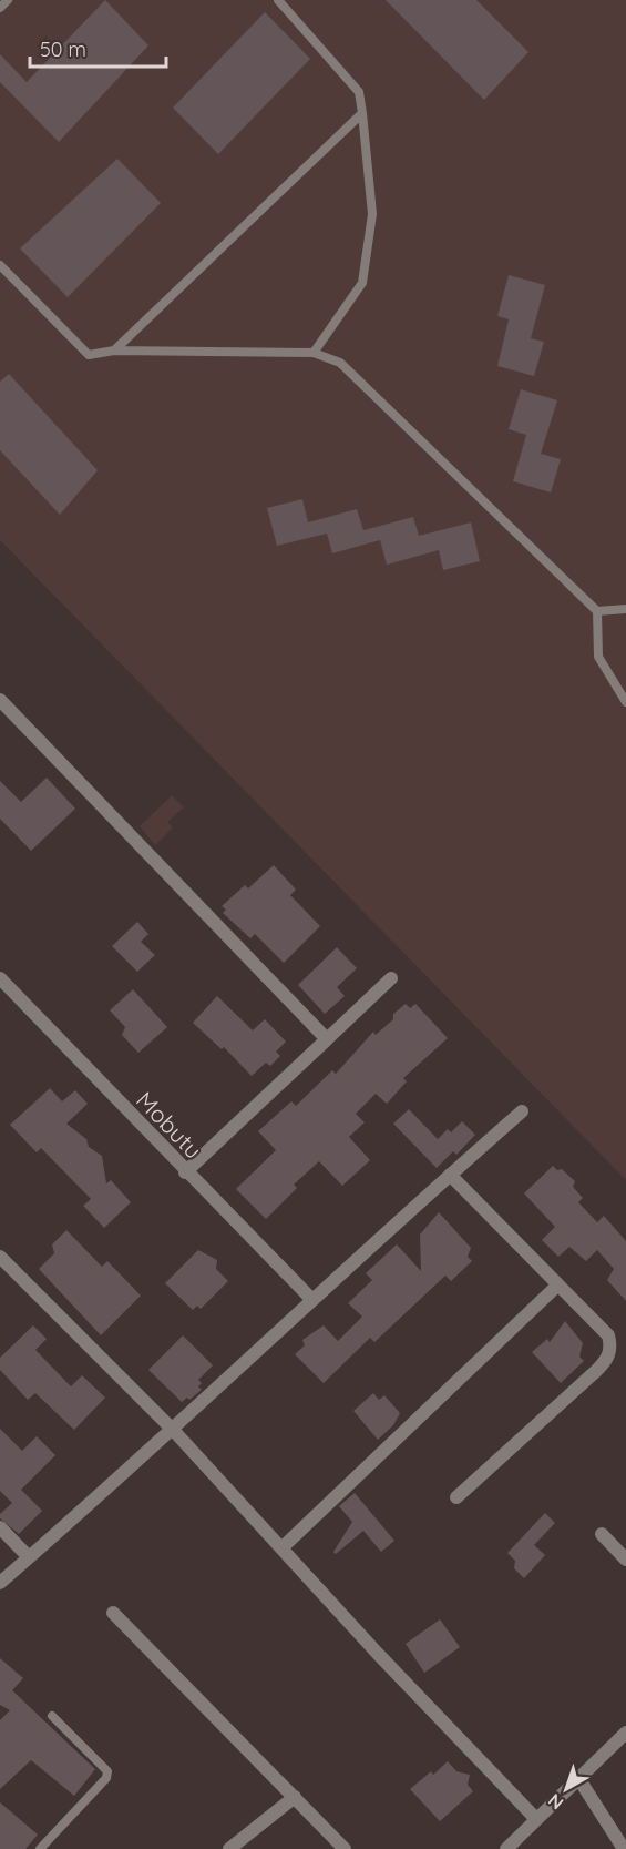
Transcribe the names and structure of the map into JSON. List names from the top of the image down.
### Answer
{
  "streets": {
    "street": ["Mobutu"]
  },
  "scale_bar": "50 m",
  "north": "bottom left"
}
